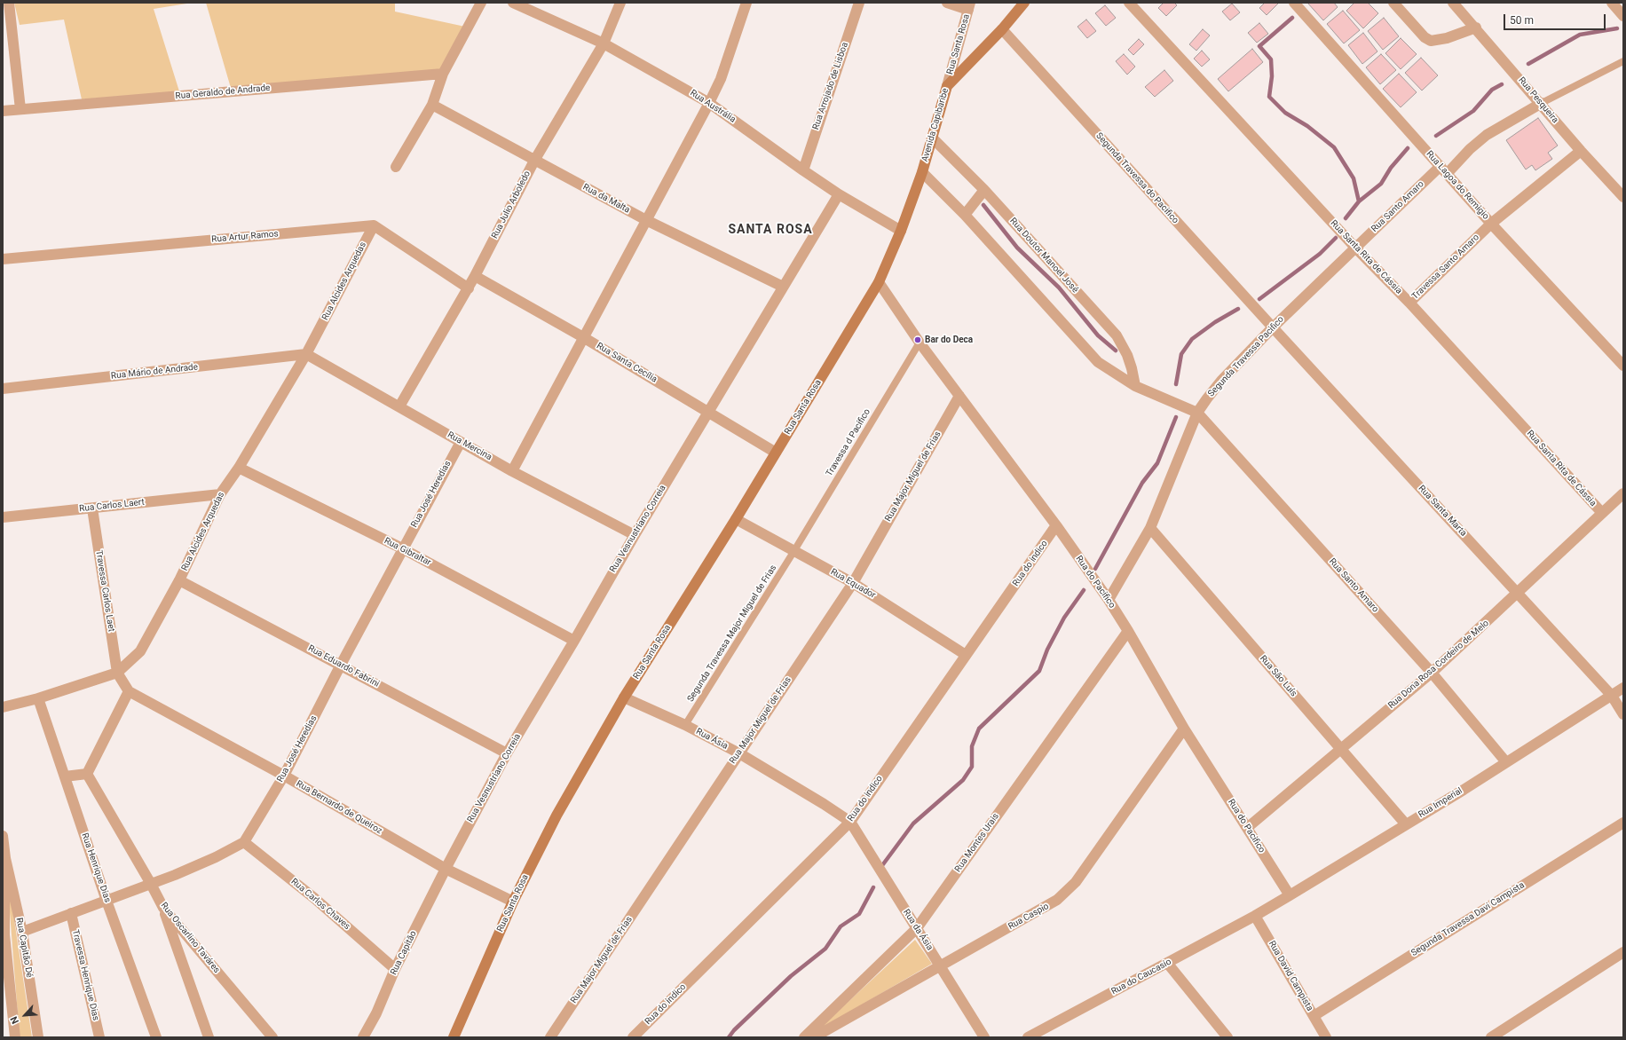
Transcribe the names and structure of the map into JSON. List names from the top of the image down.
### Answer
{
  "streets": {
    "street": [
      "Rua Santa Rosa",
      "Rua Arrojado de Lisboa",
      "Rua Geraldo de Andrade",
      "Rua Pesqueira",
      "Rua Austrália",
      "Avenida Capibaribe",
      "Segunda Travessa do Pacifico",
      "Rua Lagoa do Remigio",
      "Rua da Malta",
      "Rua Julio Arboledo",
      "Rua Santo Amaro",
      "Rua Artur Ramos",
      "Rua Doutor Manoel José",
      "Rua Santa Rita de Cássia",
      "Travessa Santo Amaro",
      "Rua Alcides Arquedas",
      "Segunda Travessa Pacifico",
      "Rua Santa Cecília",
      "Rua Mário de Andrade",
      "Rua Mercina",
      "Rua Major Miguel de Frias",
      "Rua José Heredias",
      "Rua Carlos Laert",
      "Rua Santa Marta",
      "Rua Vesnustriano Correia",
      "Rua Gibraltar",
      "Rua do indico",
      "Rua do Pacifico",
      "Rua Equador",
      "Travessa Carlos Laet",
      "Rua Dona Rosa Cordeiro de Melo",
      "Rua Eduardo Fabrini",
      "Rua São Luís",
      "Rua Ásia",
      "Rua Imperial",
      "Rua Bernardo de Queiroz",
      "Rua Montes Urais",
      "Rua Henrique Dias",
      "Rua Carlos Chaves",
      "Rua Caspio",
      "Segunda Travessa Davi Campista",
      "Rua da Ásia",
      "Rua Oscarlino Taváres",
      "Rua Capitão Dé",
      "Rua Capitão",
      "Travessa Henrique Dias",
      "Rua David Campista",
      "Rua do Caucasio"
    ],
    "lane": ["Travessa d Pacífico", "Segunda Travessa Major Miguel de Frias"]
  },
  "crossings": [
    ["Rua Santa Rosa", "Avenida Capibaribe"],
    ["Rua Santa Rosa", "Rua Santa Cecília"],
    ["Rua Santa Rosa", "Rua do Pacifico"],
    ["Rua Santa Rosa", "Rua Equador"],
    ["Rua Santa Rosa", "Rua Ásia"],
    ["Rua Santa Rosa", "Rua Bernardo de Queiroz"],
    ["Rua Arrojado de Lisboa", "Rua Austrália"],
    ["Rua Pesqueira", "Travessa Santo Amaro"],
    ["Rua Austrália", "Avenida Capibaribe"],
    ["Rua Austrália", "Rua Julio Arboledo"],
    ["Rua Austrália", "Rua Vesnustriano Correia"],
    ["Avenida Capibaribe", "Segunda Travessa do Pacifico"],
    ["Avenida Capibaribe", "Rua Doutor Manoel José"],
    ["Avenida Capibaribe", "Rua do Pacifico"],
    ["Segunda Travessa do Pacifico", "Segunda Travessa Pacifico"],
    ["Segunda Travessa do Pacifico", "Rua Santa Marta"],
    ["Rua Lagoa do Remigio", "Rua Santo Amaro"],
    ["Rua Lagoa do Remigio", "Travessa Santo Amaro"],
    ["Rua da Malta", "Rua Julio Arboledo"],
    ["Rua da Malta", "Rua Vesnustriano Correia"],
    ["Rua Julio Arboledo", "Rua Santa Cecília"],
    ["Rua Julio Arboledo", "Rua Mercina"],
    ["Rua Santo Amaro", "Rua Santa Rita de Cássia"],
    ["Rua Santo Amaro", "Segunda Travessa Pacifico"],
    ["Rua Santo Amaro", "Rua Dona Rosa Cordeiro de Melo"],
    ["Rua Santo Amaro", "Rua Imperial"],
    ["Rua Artur Ramos", "Rua Alcides Arquedas"],
    ["Rua Santa Rita de Cássia", "Travessa Santo Amaro"],
    ["Rua Santa Rita de Cássia", "Segunda Travessa Pacifico"],
    ["Rua Santa Rita de Cássia", "Rua Dona Rosa Cordeiro de Melo"],
    ["Rua Alcides Arquedas", "Rua Mário de Andrade"],
    ["Rua Alcides Arquedas", "Rua Mercina"],
    ["Rua Alcides Arquedas", "Rua Carlos Laert"],
    ["Rua Alcides Arquedas", "Rua Gibraltar"],
    ["Rua Alcides Arquedas", "Travessa Carlos Laet"],
    ["Rua Alcides Arquedas", "Rua Eduardo Fabrini"],
    ["Rua Alcides Arquedas", "Rua Bernardo de Queiroz"],
    ["Rua Alcides Arquedas", "Rua Henrique Dias"],
    ["Segunda Travessa Pacifico", "Rua Santa Marta"],
    ["Segunda Travessa Pacifico", "Rua do Pacifico"],
    ["Segunda Travessa Pacifico", "Rua São Luís"],
    ["Rua Santa Cecília", "Rua Vesnustriano Correia"],
    ["Rua Mário de Andrade", "Rua Mercina"],
    ["Travessa d Pacífico", "Rua do Pacifico"],
    ["Travessa d Pacífico", "Rua Equador"],
    ["Travessa d Pacífico", "Segunda Travessa Major Miguel de Frias"],
    ["Rua Mercina", "Rua José Heredias"],
    ["Rua Mercina", "Rua Vesnustriano Correia"],
    ["Rua Major Miguel de Frias", "Rua do Pacifico"],
    ["Rua Major Miguel de Frias", "Rua Equador"],
    ["Rua Major Miguel de Frias", "Rua Ásia"],
    ["Rua José Heredias", "Rua Gibraltar"],
    ["Rua José Heredias", "Rua Eduardo Fabrini"],
    ["Rua José Heredias", "Rua Bernardo de Queiroz"],
    ["Rua José Heredias", "Rua Carlos Chaves"],
    ["Rua Carlos Laert", "Travessa Carlos Laet"],
    ["Rua Santa Marta", "Rua Dona Rosa Cordeiro de Melo"],
    ["Rua Santa Marta", "Rua Imperial"],
    ["Rua Vesnustriano Correia", "Rua Gibraltar"],
    ["Rua Vesnustriano Correia", "Rua Eduardo Fabrini"],
    ["Rua Vesnustriano Correia", "Rua Bernardo de Queiroz"],
    ["Rua Vesnustriano Correia", "Rua Capitão"],
    ["Rua do indico", "Rua do Pacifico"],
    ["Rua do indico", "Rua Equador"],
    ["Rua do indico", "Rua Ásia"],
    ["Rua do indico", "Rua da Ásia"],
    ["Rua do Pacifico", "Rua Dona Rosa Cordeiro de Melo"],
    ["Rua do Pacifico", "Rua Imperial"],
    ["Rua do Pacifico", "Rua Montes Urais"],
    ["Rua do Pacifico", "Rua Caspio"],
    ["Rua Equador", "Segunda Travessa Major Miguel de Frias"],
    ["Travessa Carlos Laet", "Rua Bernardo de Queiroz"],
    ["Segunda Travessa Major Miguel de Frias", "Rua Ásia"],
    ["Rua Dona Rosa Cordeiro de Melo", "Rua São Luís"],
    ["Rua São Luís", "Rua Imperial"],
    ["Rua Ásia", "Rua da Ásia"],
    ["Rua Imperial", "Rua David Campista"],
    ["Rua Imperial", "Rua do Caucasio"],
    ["Rua Bernardo de Queiroz", "Rua Capitão"],
    ["Rua Montes Urais", "Rua da Ásia"],
    ["Rua Carlos Chaves", "Rua Capitão"],
    ["Rua Caspio", "Rua da Ásia"],
    ["Segunda Travessa Davi Campista", "Rua David Campista"],
    ["Rua David Campista", "Rua do Caucasio"]
  ],
  "districts": ["SANTA ROSA"],
  "places": ["Bar do Deca"],
  "scale_bar": "50 m",
  "north": "bottom left"
}
